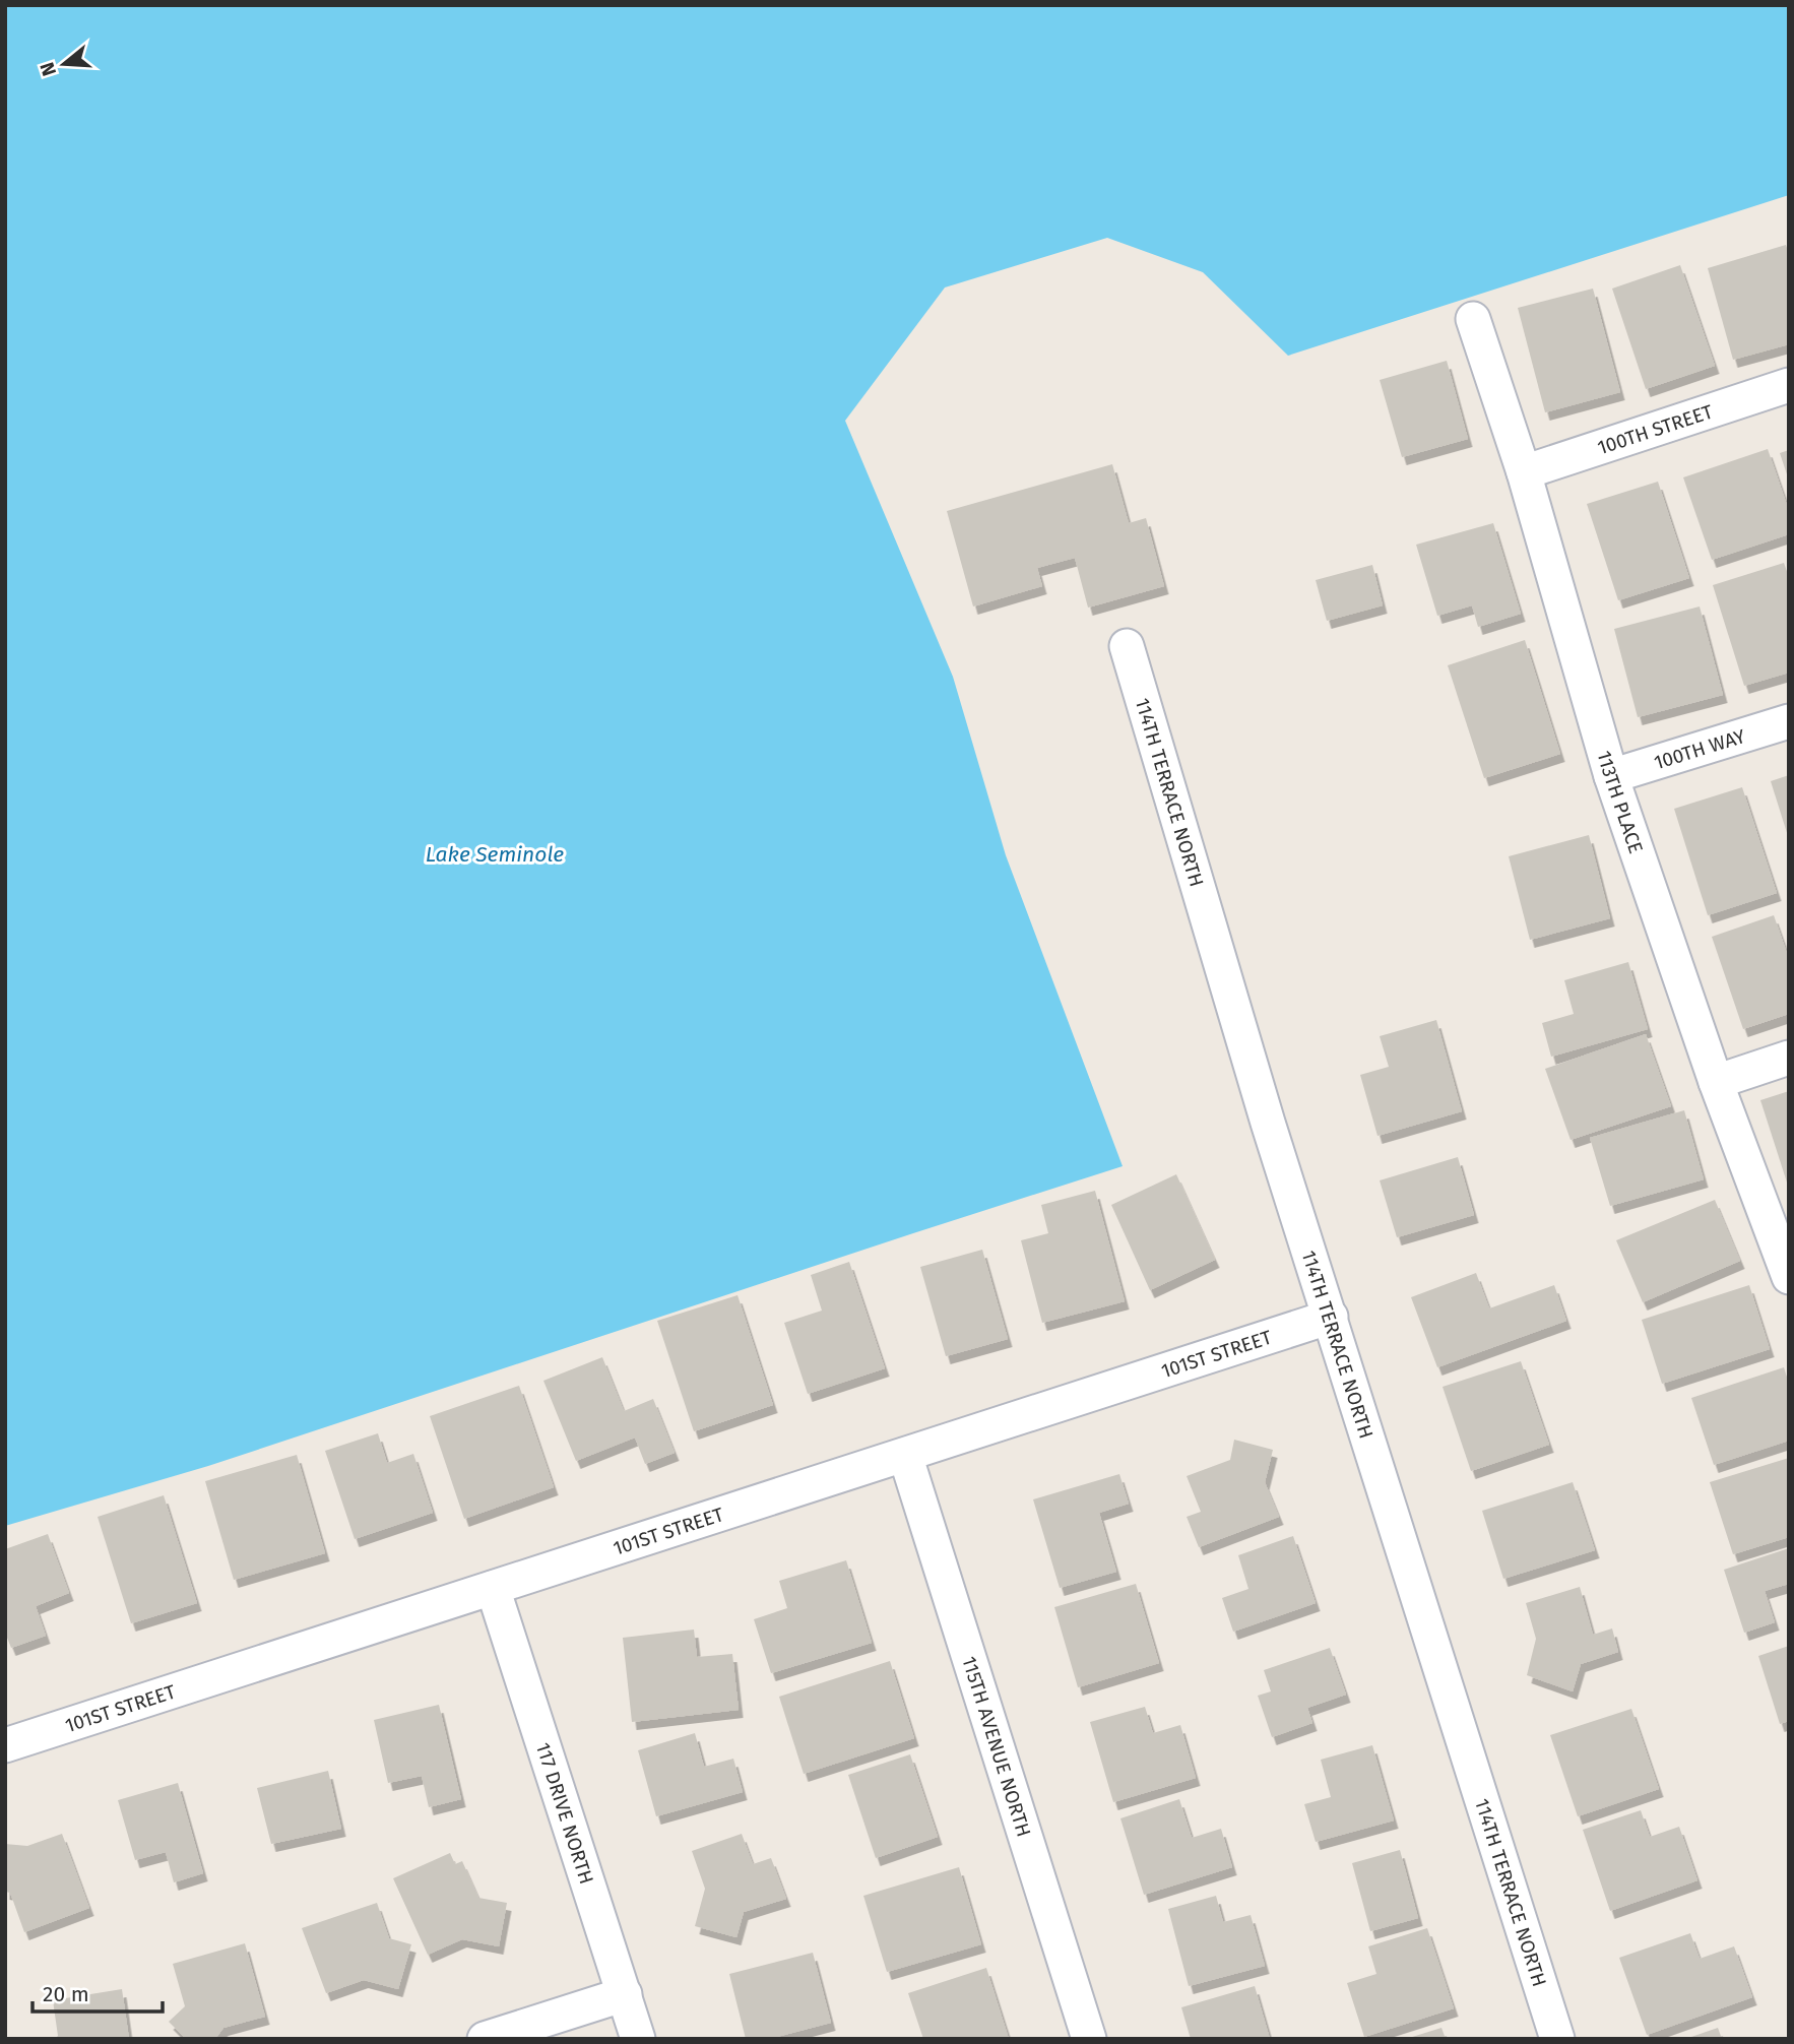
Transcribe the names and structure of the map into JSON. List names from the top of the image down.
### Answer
{
  "streets": {
    "street": [
      "100TH STREET",
      "100TH WAY",
      "114TH TERRACE NORTH",
      "113TH PLACE",
      "101ST STREET",
      "115TH AVENUE NORTH",
      "117 DRIVE NORTH"
    ]
  },
  "crossings": [
    ["100TH STREET", "113TH PLACE"],
    ["100TH WAY", "113TH PLACE"],
    ["114TH TERRACE NORTH", "101ST STREET"],
    ["101ST STREET", "115TH AVENUE NORTH"],
    ["101ST STREET", "117 DRIVE NORTH"]
  ],
  "water": ["Lake Seminole"],
  "scale_bar": "20 m",
  "north": "left"
}
